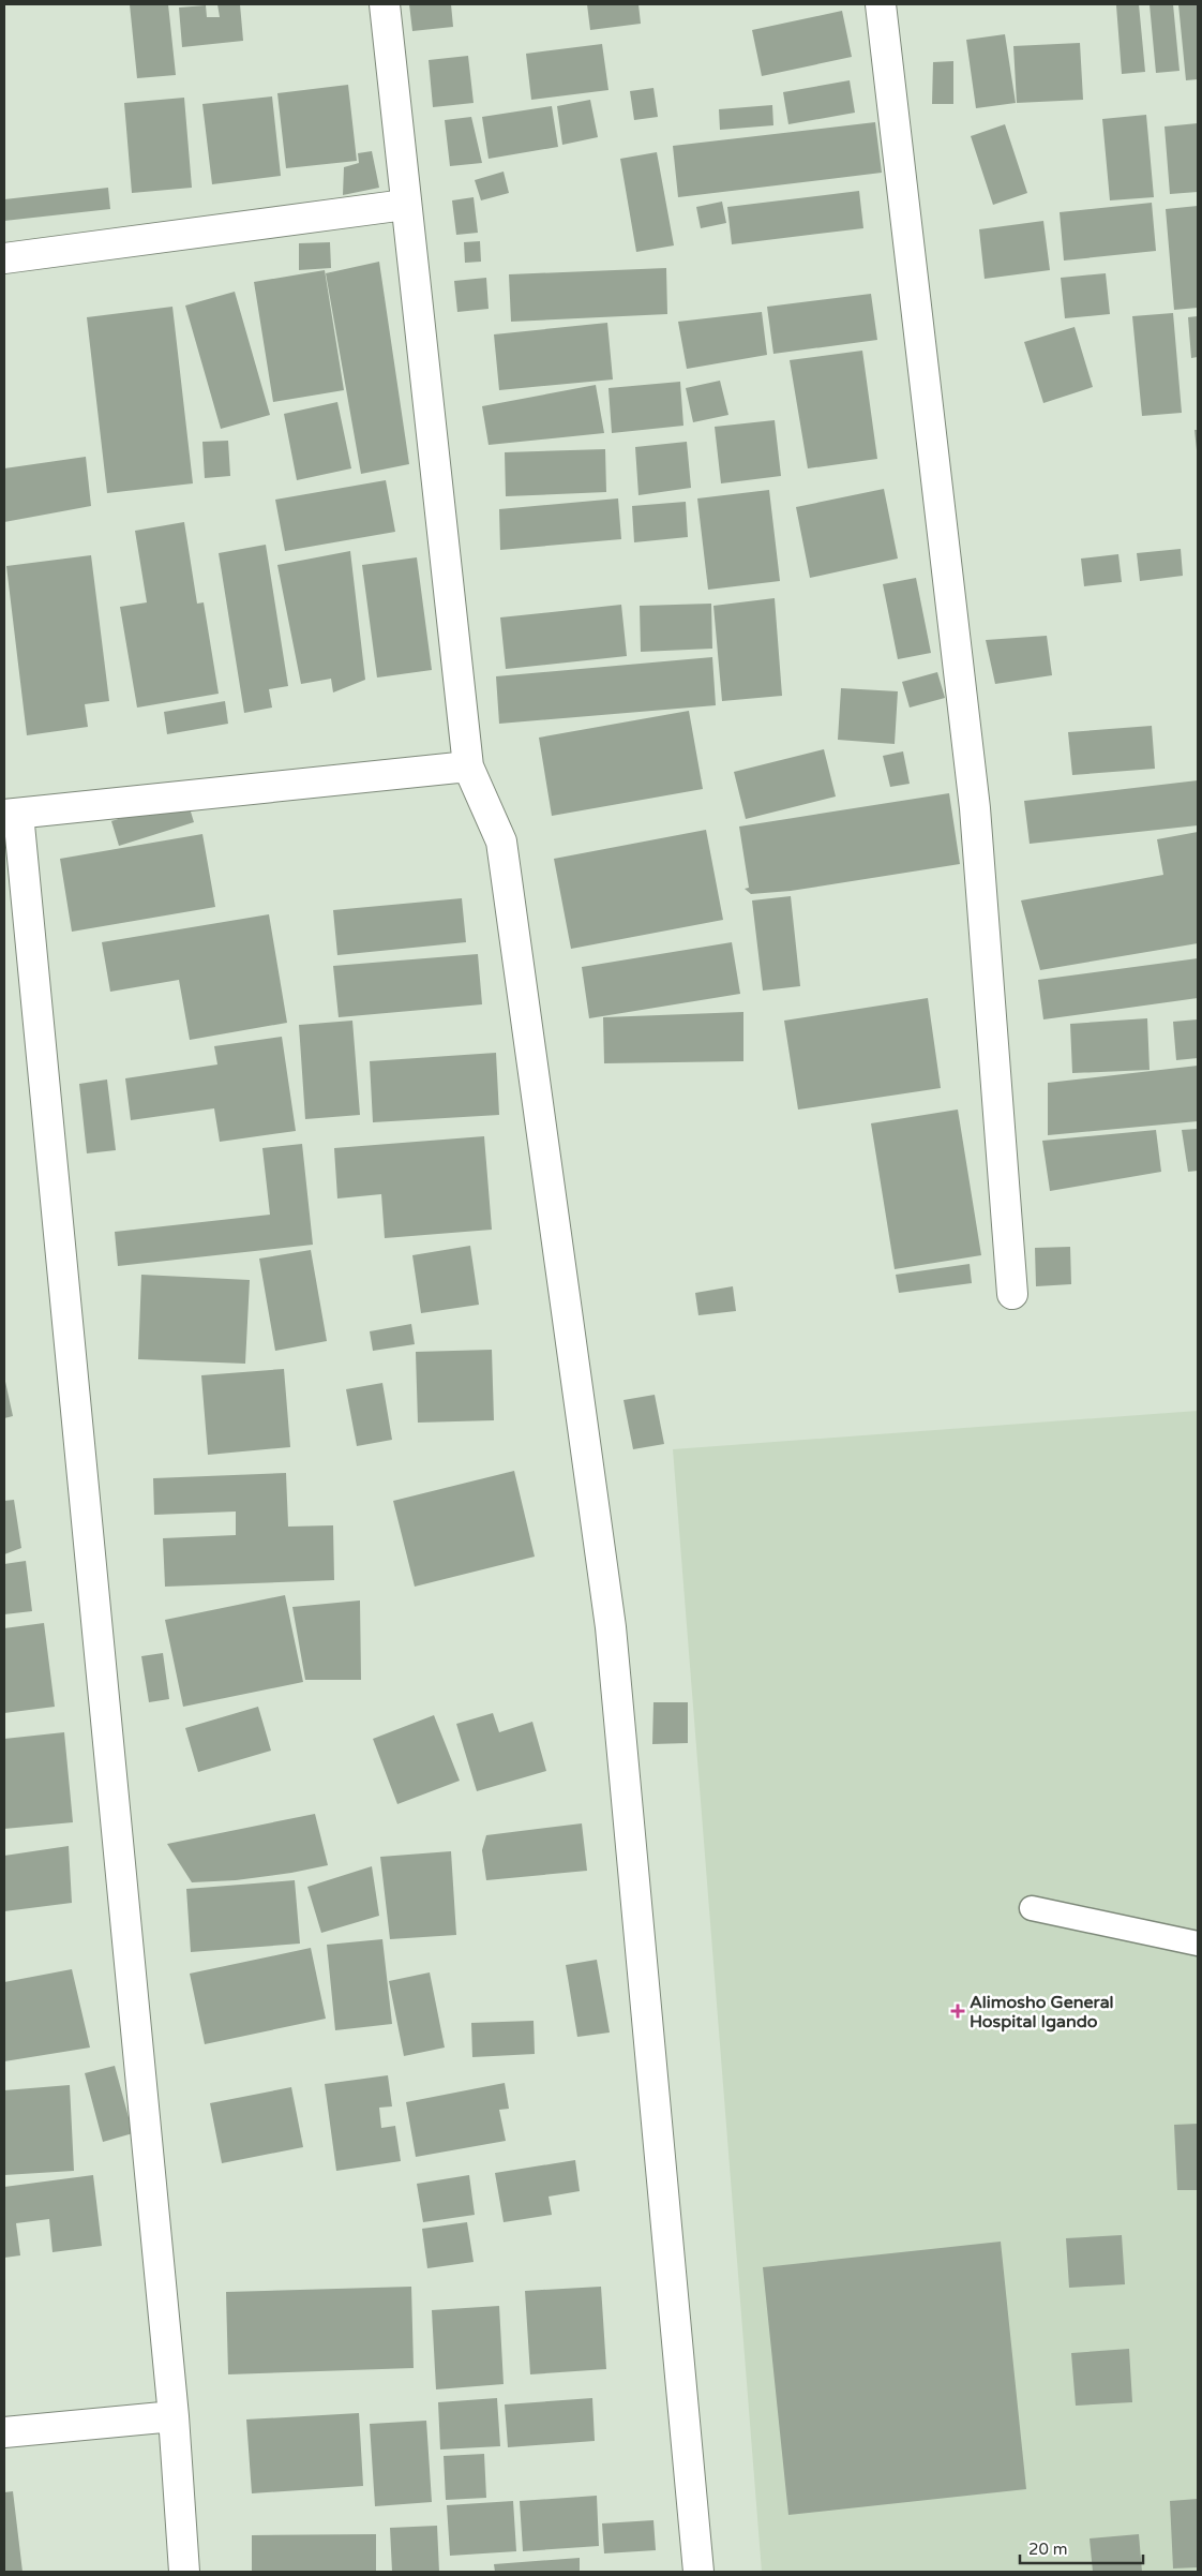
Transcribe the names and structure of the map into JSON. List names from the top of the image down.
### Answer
{
  "places": {
    "health": ["Alimosho General Hospital Igando"]
  },
  "scale_bar": "20 m"
}
